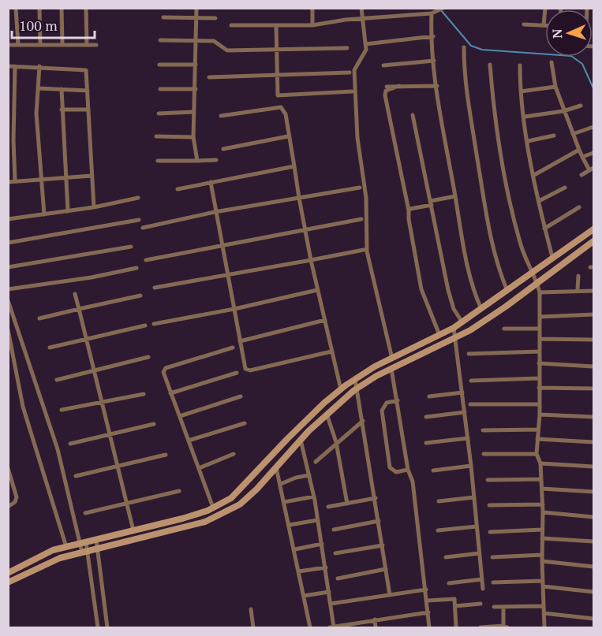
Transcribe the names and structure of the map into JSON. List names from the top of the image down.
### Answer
{
  "scale_bar": "100 m",
  "north": "left"
}
